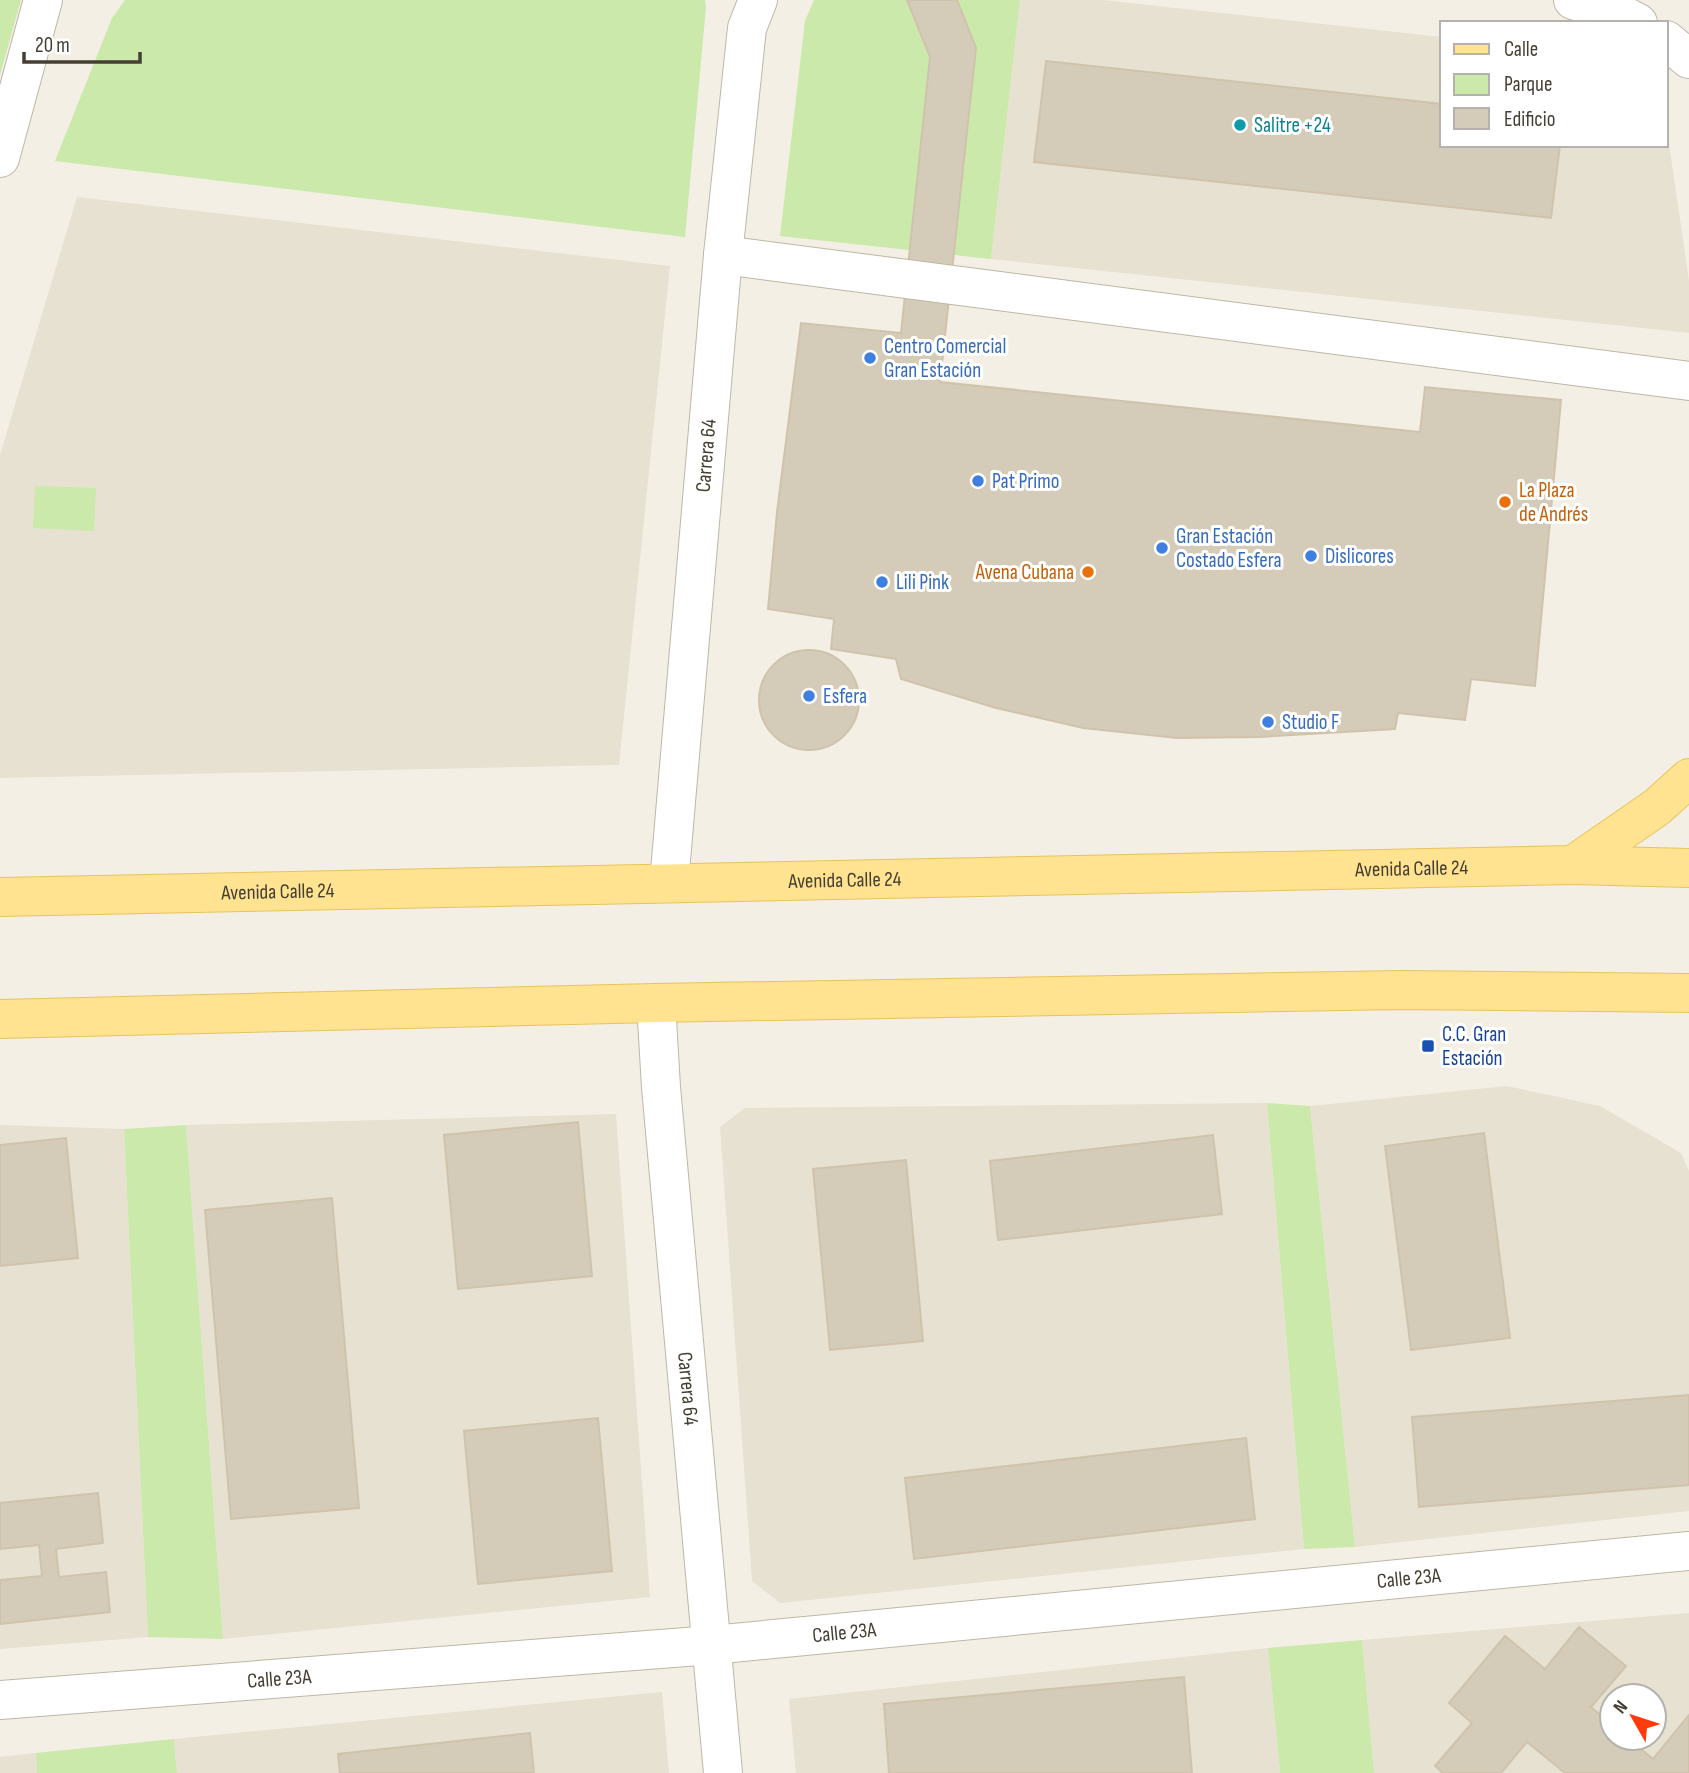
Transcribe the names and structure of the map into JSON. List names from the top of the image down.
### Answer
{
  "streets": {
    "main road": ["Avenida Calle 24"],
    "street": ["Carrera 64", "Calle 23A"]
  },
  "crossings": [
    ["Carrera 64", "Avenida Calle 24"],
    ["Carrera 64", "Calle 23A"]
  ],
  "places": {
    "other": [
      "Salitre +24",
      "Centro Comercial Gran Estación",
      "Pat Primo",
      "La Plaza de Andrés",
      "Gran Estación Costado Esfera",
      "Dislicores",
      "Avena Cubana",
      "Lili Pink",
      "Esfera",
      "Studio F"
    ],
    "transit": ["C.C. Gran Estación"]
  },
  "legend": ["Calle", "Parque", "Edificio"],
  "scale_bar": "20 m",
  "north": "top left"
}
